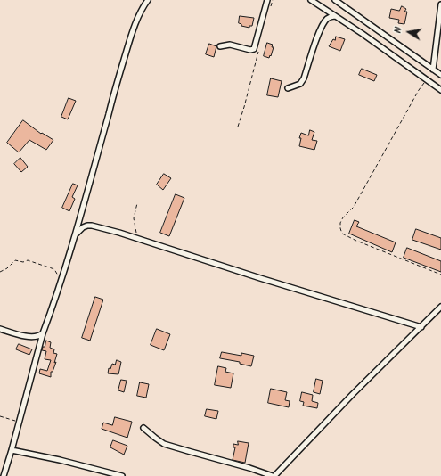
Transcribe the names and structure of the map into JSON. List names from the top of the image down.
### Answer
{
  "north": "left"
}
